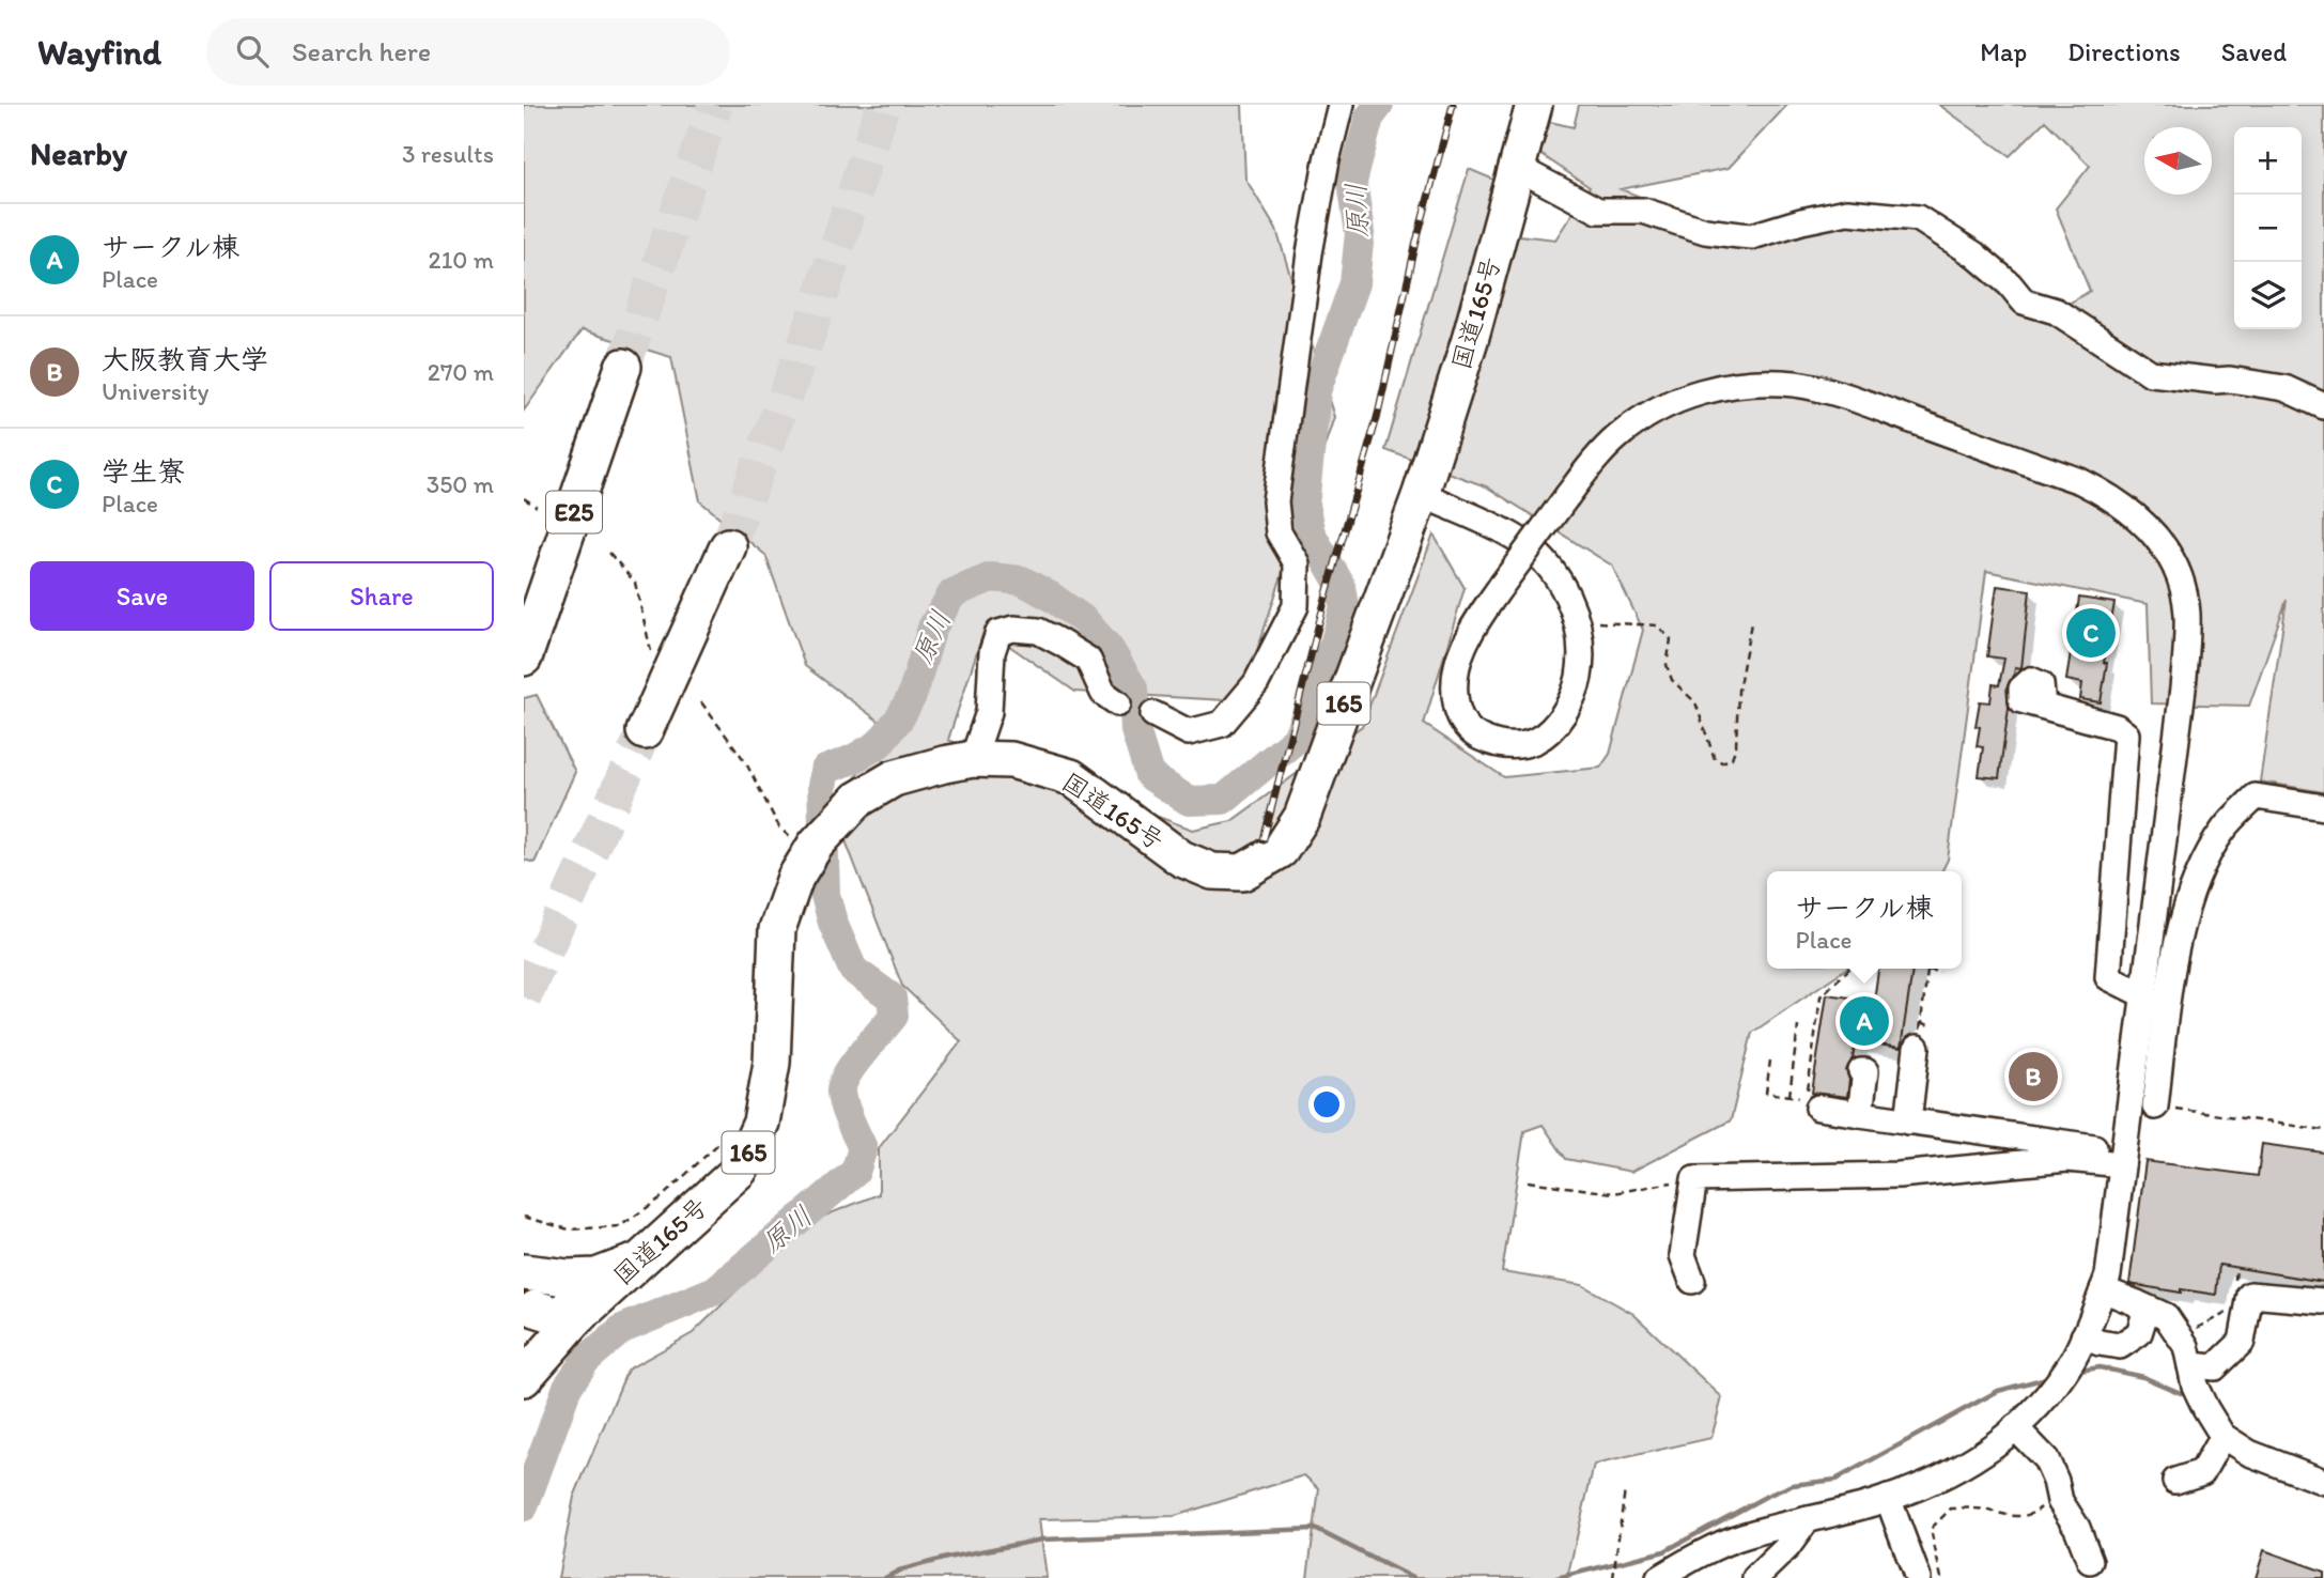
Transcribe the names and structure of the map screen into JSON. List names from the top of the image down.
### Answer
{
  "streets": {
    "highway": ["国道165号", "E25", "165"]
  },
  "water": ["原川"],
  "north": "left",
  "page": {
    "header": "Wayfind",
    "search": "Search here",
    "nav": ["Map", "Directions", "Saved"],
    "heading": ["Nearby", "3 results"],
    "map_buttons": ["+", "−"],
    "list": [
      {
        "mark": "A",
        "name": "サークル棟",
        "note": "Place",
        "value": "210 m"
      },
      {
        "mark": "B",
        "name": "大阪教育大学",
        "note": "University",
        "value": "270 m"
      },
      {
        "mark": "C",
        "name": "学生寮",
        "note": "Place",
        "value": "350 m"
      }
    ],
    "buttons": ["Save", "Share"],
    "pins": ["C", "A", "B"],
    "popup": ["サークル棟", "Place"]
  }
}
